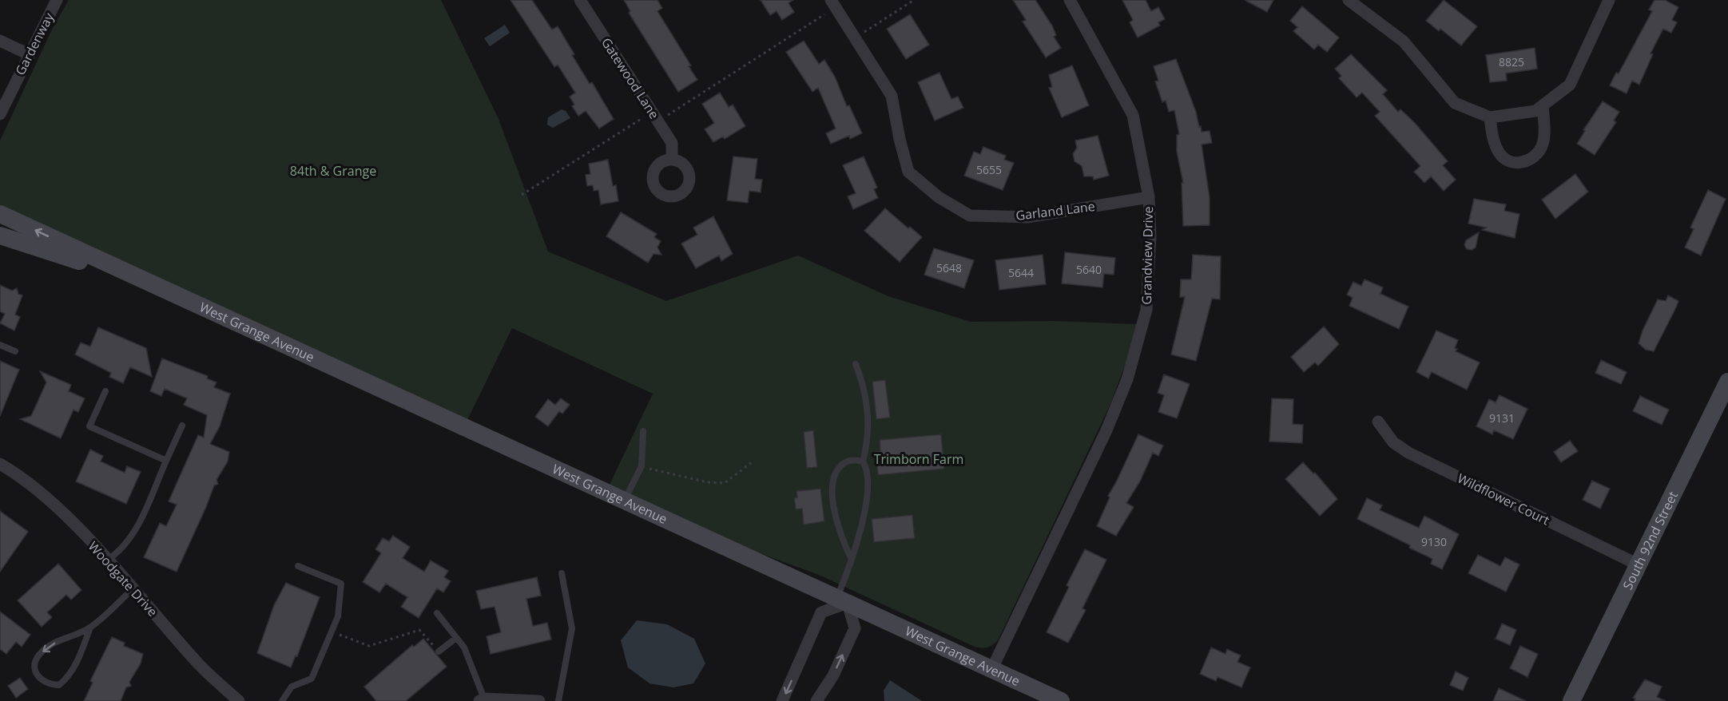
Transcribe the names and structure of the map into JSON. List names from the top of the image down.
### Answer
{
  "streets": {
    "street": [
      "Gardenway",
      "Gatewood Lane",
      "Garland Lane",
      "Grandview Drive",
      "West Grange Avenue",
      "Wildflower Court",
      "South 92nd Street",
      "Woodgate Drive"
    ]
  },
  "crossings": [
    ["Garland Lane", "Grandview Drive"],
    ["Grandview Drive", "West Grange Avenue"],
    ["Wildflower Court", "South 92nd Street"]
  ],
  "parks": ["84th & Grange", "Trimborn Farm"],
  "house_numbers": [
    "8825",
    "5655",
    "5648",
    "5640",
    "5644",
    "9131",
    "9130"
  ]
}
